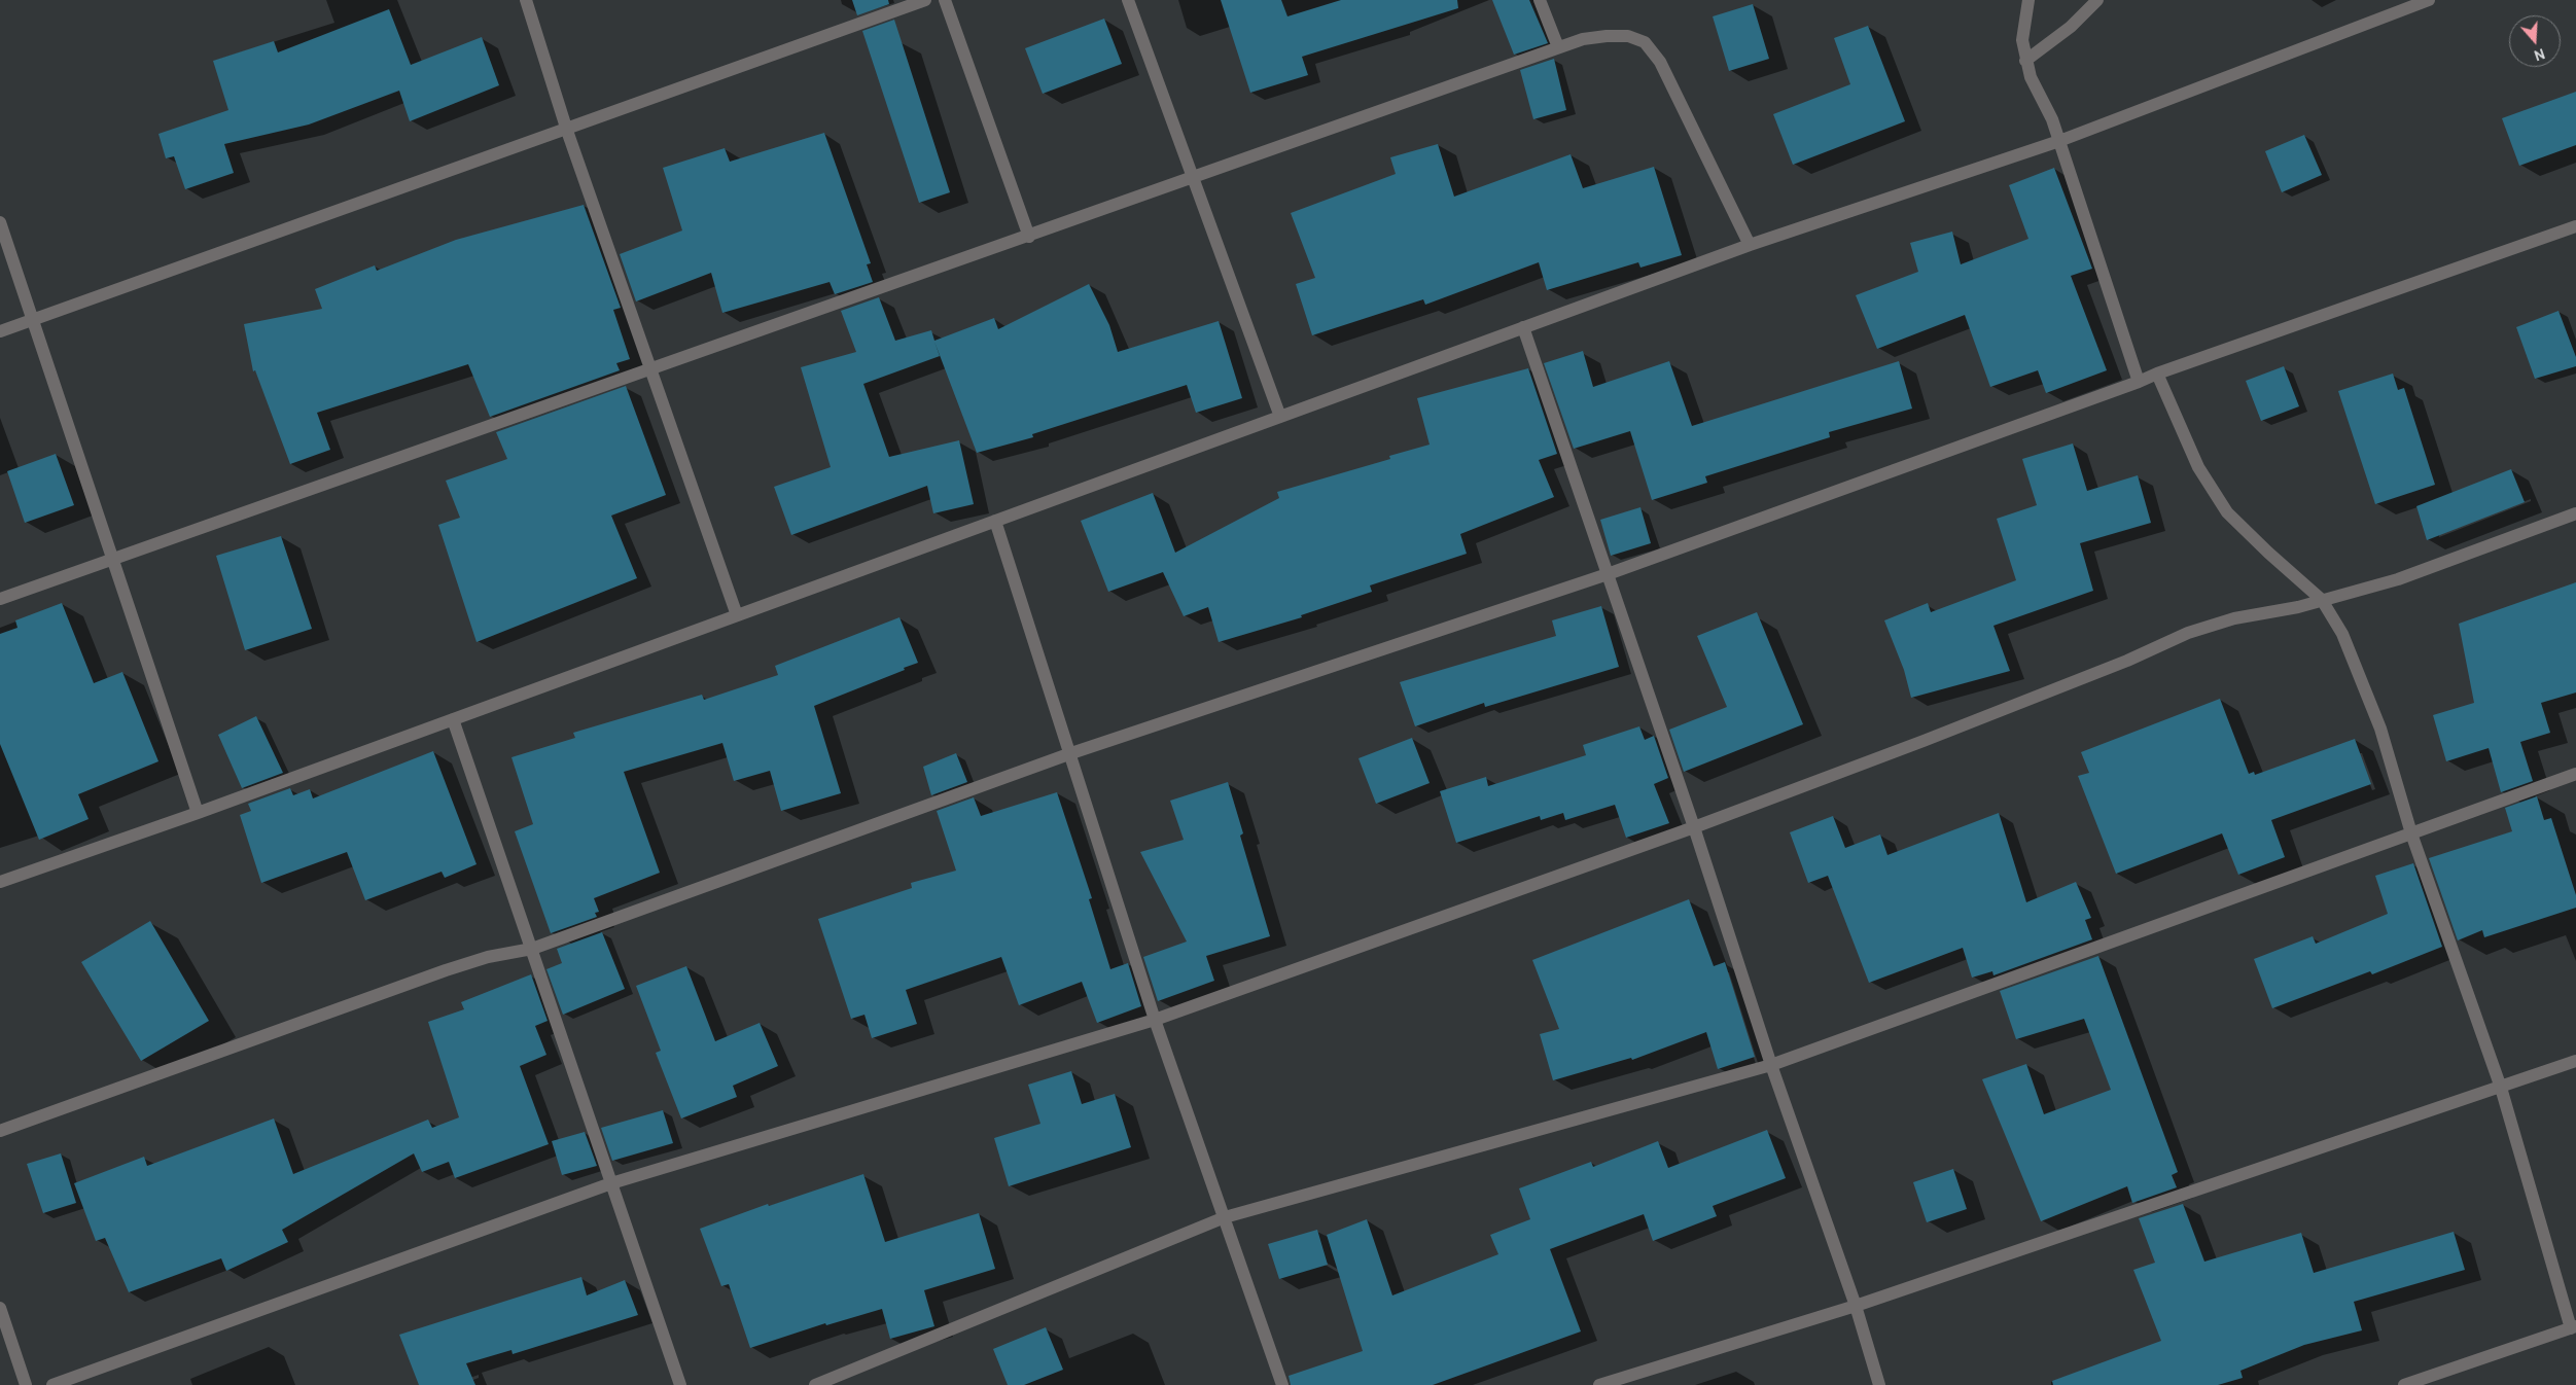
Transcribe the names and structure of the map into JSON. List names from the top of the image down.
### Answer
{
  "north": "bottom"
}
